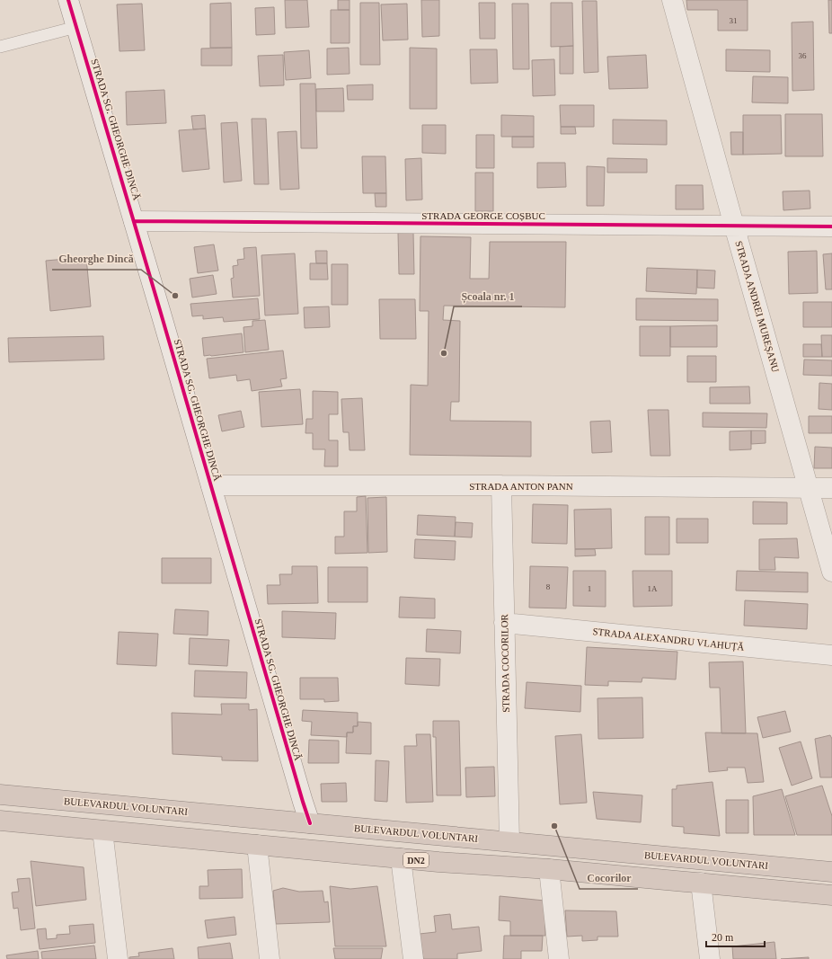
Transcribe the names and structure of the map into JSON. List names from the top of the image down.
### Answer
{
  "streets": {
    "highway": ["BULEVARDUL VOLUNTARI", "DN2"],
    "street": [
      "STRADA SG. GHEORGHE DINCĂ",
      "STRADA GEORGE COȘBUC",
      "STRADA ANDREI MUREȘANU",
      "STRADA ANTON PANN",
      "STRADA ALEXANDRU VLAHUȚĂ",
      "STRADA COCORILOR"
    ]
  },
  "crossings": [
    ["STRADA SG. GHEORGHE DINCĂ", "STRADA GEORGE COȘBUC"],
    ["STRADA SG. GHEORGHE DINCĂ", "STRADA ANTON PANN"],
    ["STRADA SG. GHEORGHE DINCĂ", "BULEVARDUL VOLUNTARI"],
    ["STRADA GEORGE COȘBUC", "STRADA ANDREI MUREȘANU"],
    ["STRADA ANDREI MUREȘANU", "STRADA ANTON PANN"],
    ["STRADA ANTON PANN", "STRADA COCORILOR"],
    ["STRADA ALEXANDRU VLAHUȚĂ", "STRADA COCORILOR"],
    ["STRADA COCORILOR", "BULEVARDUL VOLUNTARI"]
  ],
  "places": ["Gheorghe Dincă", "Școala nr. 1", "Cocorilor"],
  "house_numbers": [
    "31",
    "36",
    "8",
    "1",
    "1A"
  ],
  "scale_bar": "20 m"
}
